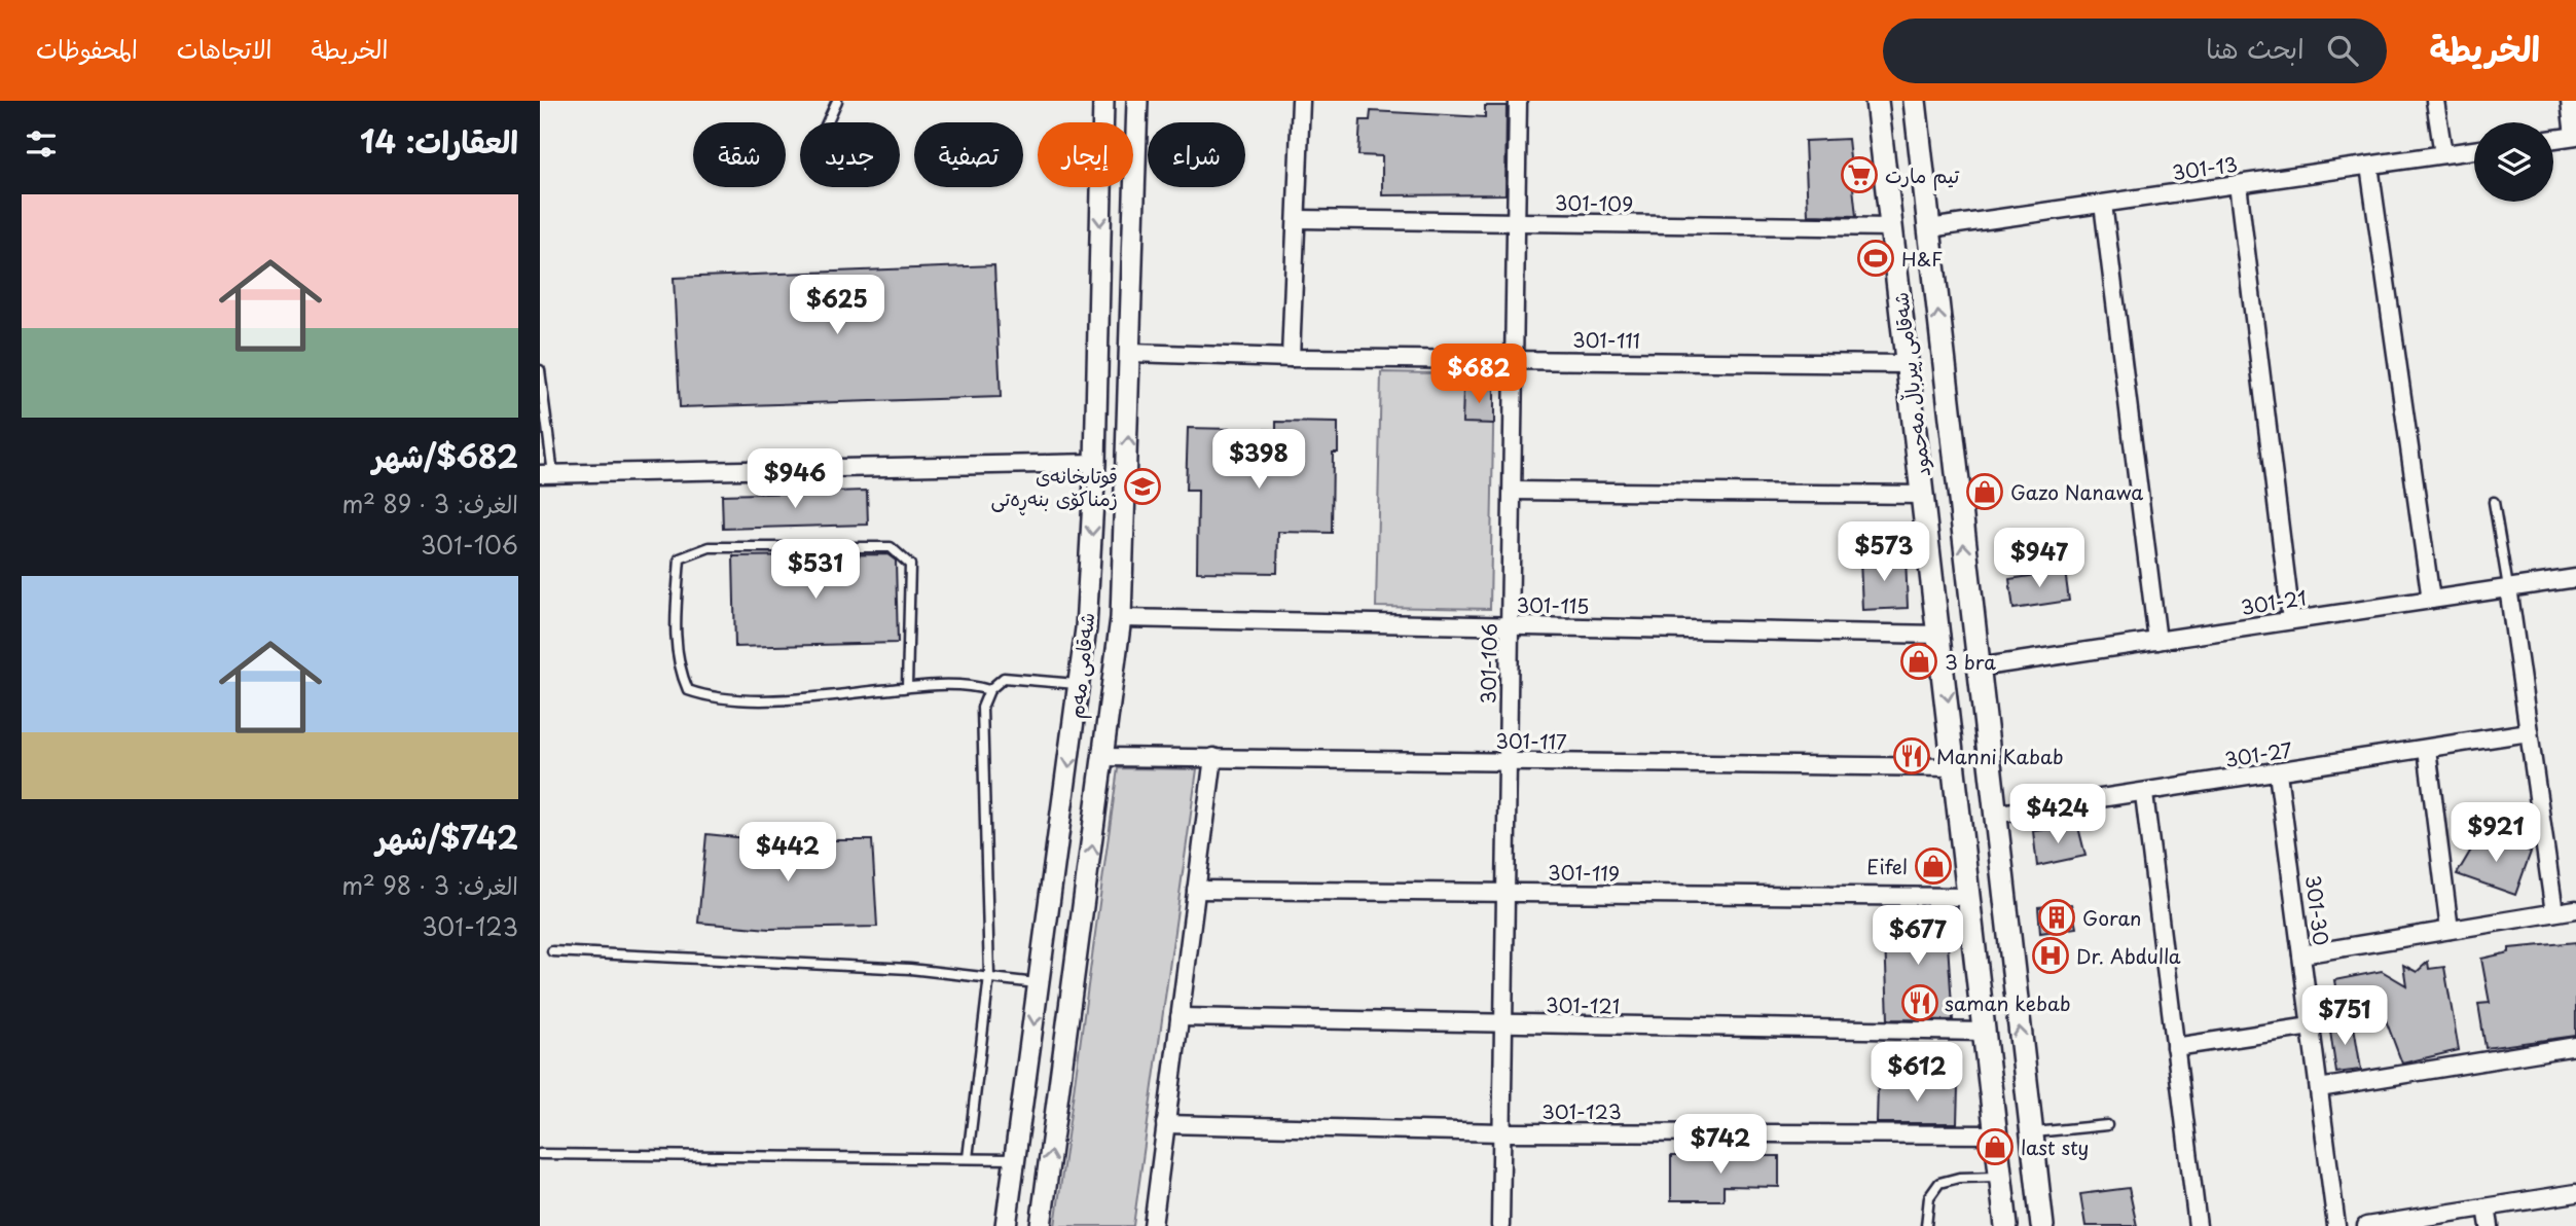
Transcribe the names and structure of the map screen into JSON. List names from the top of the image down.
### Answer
{
  "streets": {
    "main road": ["شەقامی پیرباڵ مەحمود"],
    "street": [
      "301-13",
      "301-109",
      "301-111",
      "301-21",
      "301-115",
      "301-106",
      "شەقامی مەم",
      "301-117",
      "301-27",
      "301-119",
      "301-30",
      "301-121",
      "301-123"
    ]
  },
  "crossings": [
    ["301-13", "شەقامی پیرباڵ مەحمود"],
    ["301-109", "شەقامی پیرباڵ مەحمود"],
    ["301-109", "301-106"],
    ["301-111", "شەقامی پیرباڵ مەحمود"],
    ["301-111", "301-106"],
    ["301-111", "شەقامی مەم"],
    ["شەقامی پیرباڵ مەحمود", "301-21"],
    ["شەقامی پیرباڵ مەحمود", "301-115"],
    ["شەقامی پیرباڵ مەحمود", "301-117"],
    ["شەقامی پیرباڵ مەحمود", "301-27"],
    ["شەقامی پیرباڵ مەحمود", "301-119"],
    ["شەقامی پیرباڵ مەحمود", "301-121"],
    ["شەقامی پیرباڵ مەحمود", "301-123"],
    ["301-115", "301-106"],
    ["301-115", "شەقامی مەم"],
    ["301-106", "301-117"],
    ["301-106", "301-119"],
    ["301-106", "301-121"],
    ["301-106", "301-123"],
    ["شەقامی مەم", "301-117"],
    ["301-27", "301-30"]
  ],
  "places": {
    "supermarket": ["تیم مارت"],
    "sports": ["H&F"],
    "school or university": ["قوتابخانەی زمناكۆی بنەڕەتی"],
    "shop": [
      "Gazo Nanawa",
      "3 bra",
      "Eifel",
      "last sty"
    ],
    "restaurant": ["Manni Kabab", "saman kebab"],
    "building": ["Goran"],
    "hospital": ["Dr. Abdulla"]
  },
  "page": {
    "header": "الخريطة",
    "search": "ابحث هنا",
    "nav": ["الخريطة", "الاتجاهات", "المحفوظات"],
    "heading": "العقارات: 14",
    "chip": [
      "شراء",
      "إيجار",
      "تصفية",
      "جديد",
      "شقة"
    ],
    "list": [
      {
        "name": "$682/شهر",
        "note": "الغرف: 3 · 89 m² · 301-106"
      },
      {
        "name": "$742/شهر",
        "note": "الغرف: 3 · 98 m² · 301-123"
      }
    ],
    "price": [
      "$625",
      "$682",
      "$398",
      "$946",
      "$573",
      "$947",
      "$531",
      "$424",
      "$921",
      "$442",
      "$677",
      "$751",
      "$612",
      "$742"
    ]
  }
}
